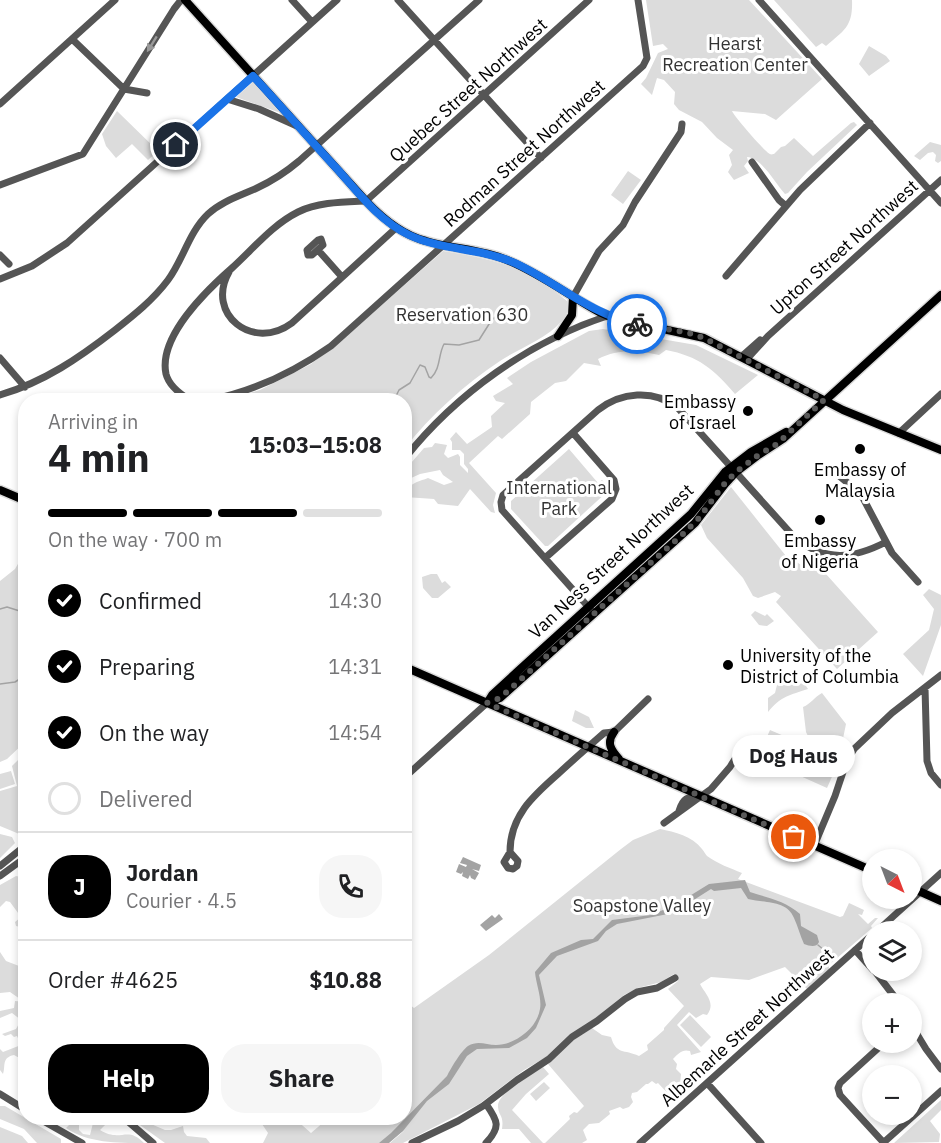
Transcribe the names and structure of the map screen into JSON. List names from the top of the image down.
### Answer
{
  "streets": {
    "main road": ["Van Ness Street Northwest"],
    "street": [
      "Quebec Street Northwest",
      "Rodman Street Northwest",
      "Upton Street Northwest",
      "Albemarle Street Northwest"
    ]
  },
  "parks": [
    "Hearst Recreation Center",
    "Reservation 630",
    "International Park",
    "Soapstone Valley"
  ],
  "places": [
    "Embassy of Israel",
    "Embassy of Malaysia",
    "Embassy of Nigeria",
    "University of the District of Columbia",
    "Dog Haus"
  ],
  "north": "bottom right",
  "page": {
    "heading": ["4 min", "Arriving in", "15:03–15:08"],
    "panel": [
      "Jordan",
      "Courier · 4.5",
      "Order #4625",
      "$10.88"
    ],
    "bar": "On the way · 700 m",
    "list": [
      ["Confirmed", "14:30"],
      ["Preparing", "14:31"],
      ["On the way", "14:54"],
      "Delivered"
    ],
    "bubble": "Dog Haus",
    "map_buttons": ["+", "−"],
    "round": "J",
    "buttons": ["Help", "Share"]
  }
}
